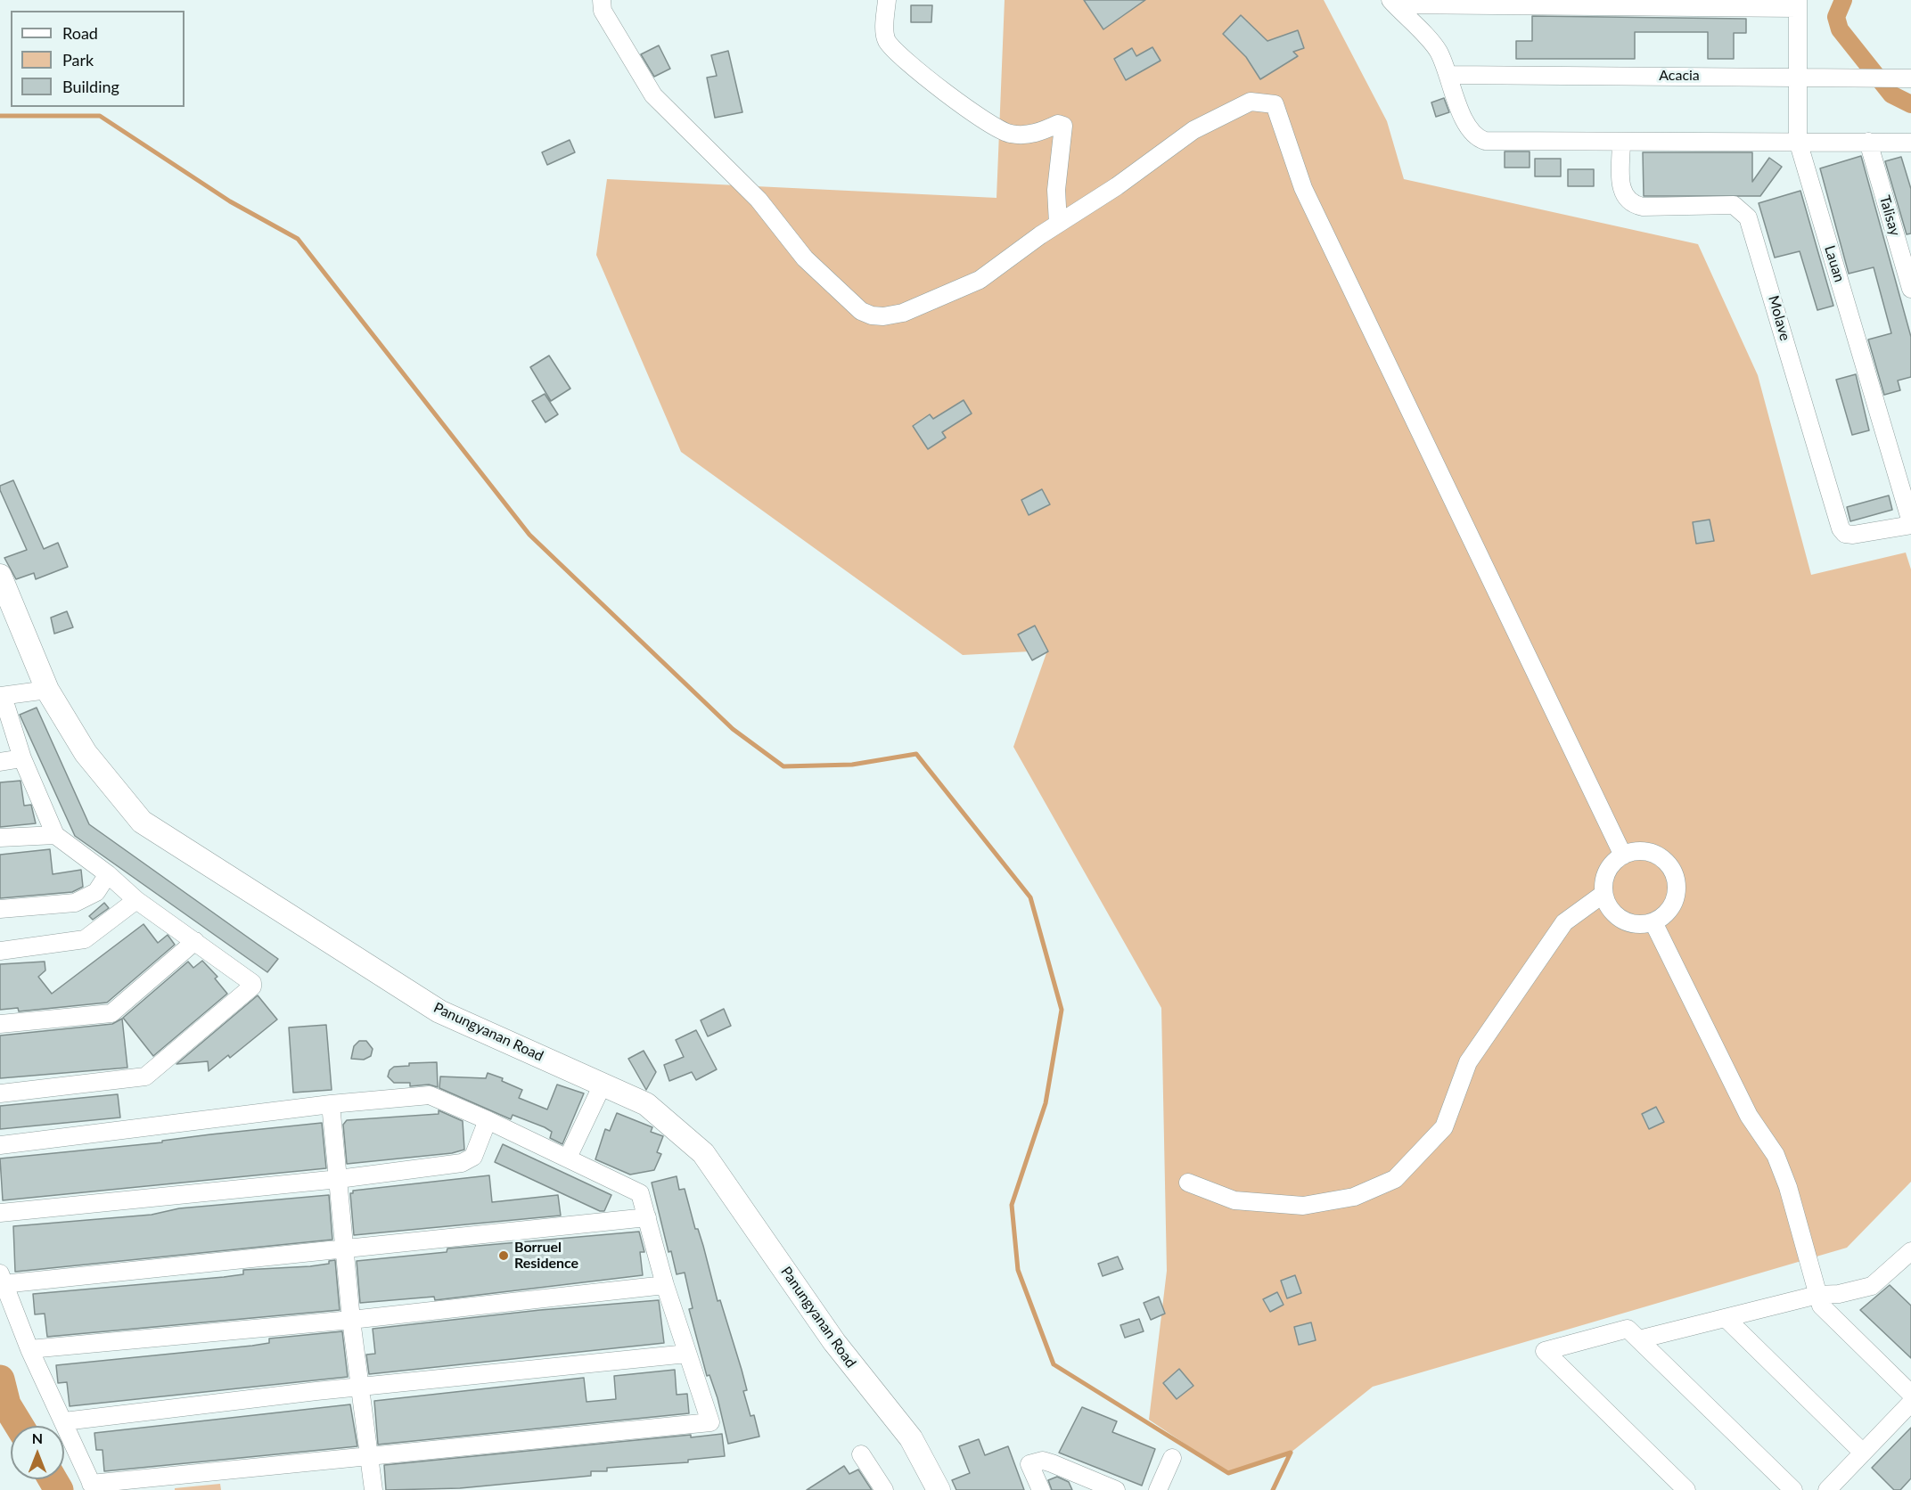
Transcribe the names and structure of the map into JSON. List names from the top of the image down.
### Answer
{
  "streets": {
    "street": [
      "Acacia",
      "Talisay",
      "Lauan",
      "Molave",
      "Panungyanan Road"
    ]
  },
  "crossings": [
    ["Acacia", "Lauan"],
    ["Lauan", "Molave"]
  ],
  "places": ["Borruel Residence"],
  "legend": ["Road", "Park", "Building"],
  "north": "top"
}
